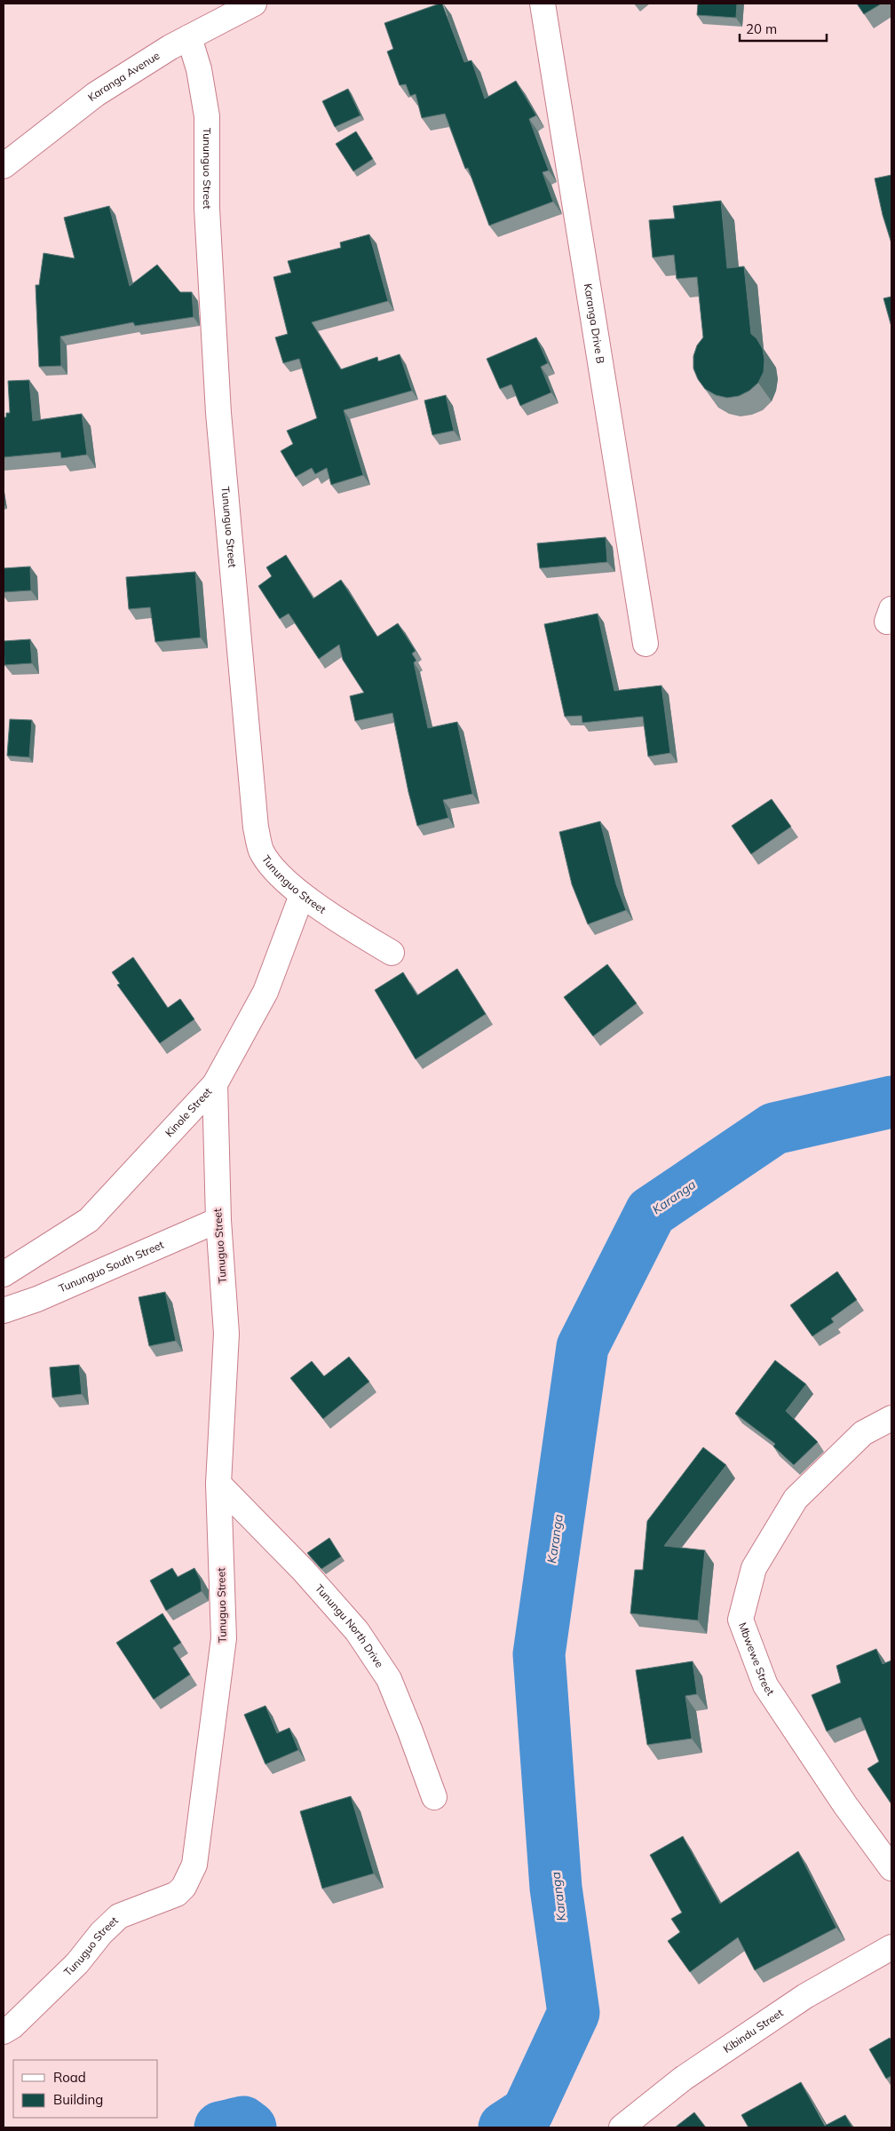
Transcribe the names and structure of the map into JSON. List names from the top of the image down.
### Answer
{
  "streets": {
    "street": [
      "Karanga Avenue",
      "Tununguo Street",
      "Karanga Drive B",
      "Kinole Street",
      "Tunuguo Street",
      "Tununguo South Street",
      "Tunungu North Drive",
      "Mbwewe Street",
      "Kibindu Street"
    ]
  },
  "crossings": [
    ["Karanga Avenue", "Tununguo Street"],
    ["Tununguo Street", "Kinole Street"],
    ["Kinole Street", "Tunuguo Street"],
    ["Tunuguo Street", "Tununguo South Street"],
    ["Tunuguo Street", "Tunungu North Drive"]
  ],
  "water": ["Karanga"],
  "legend": ["Road", "Building"],
  "scale_bar": "20 m"
}
